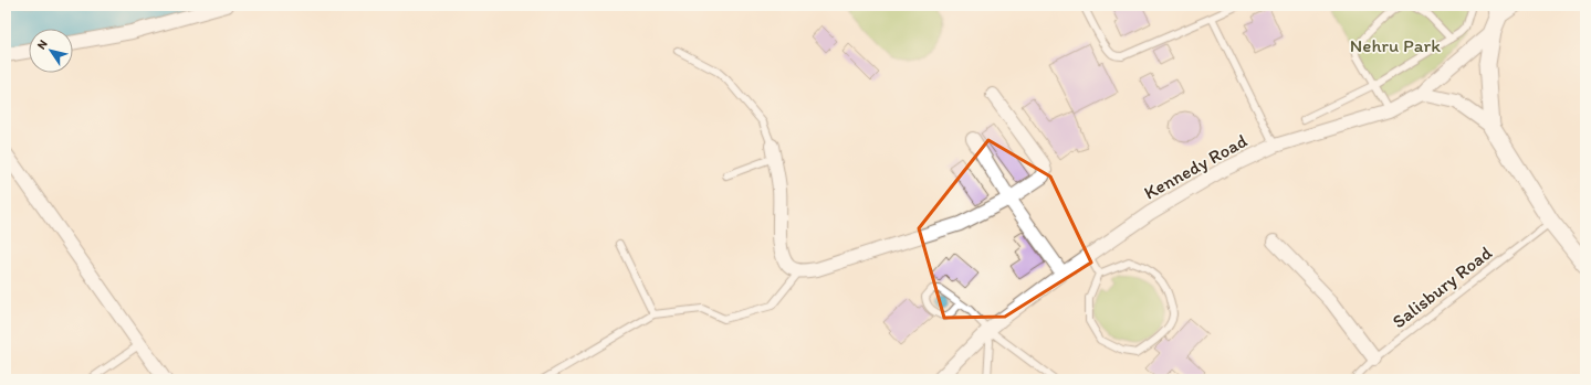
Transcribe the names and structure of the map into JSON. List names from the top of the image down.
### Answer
{
  "streets": {
    "street": ["Kennedy Road"],
    "lane": ["Salisbury Road"]
  },
  "parks": ["Nehru Park"],
  "north": "top left"
}
